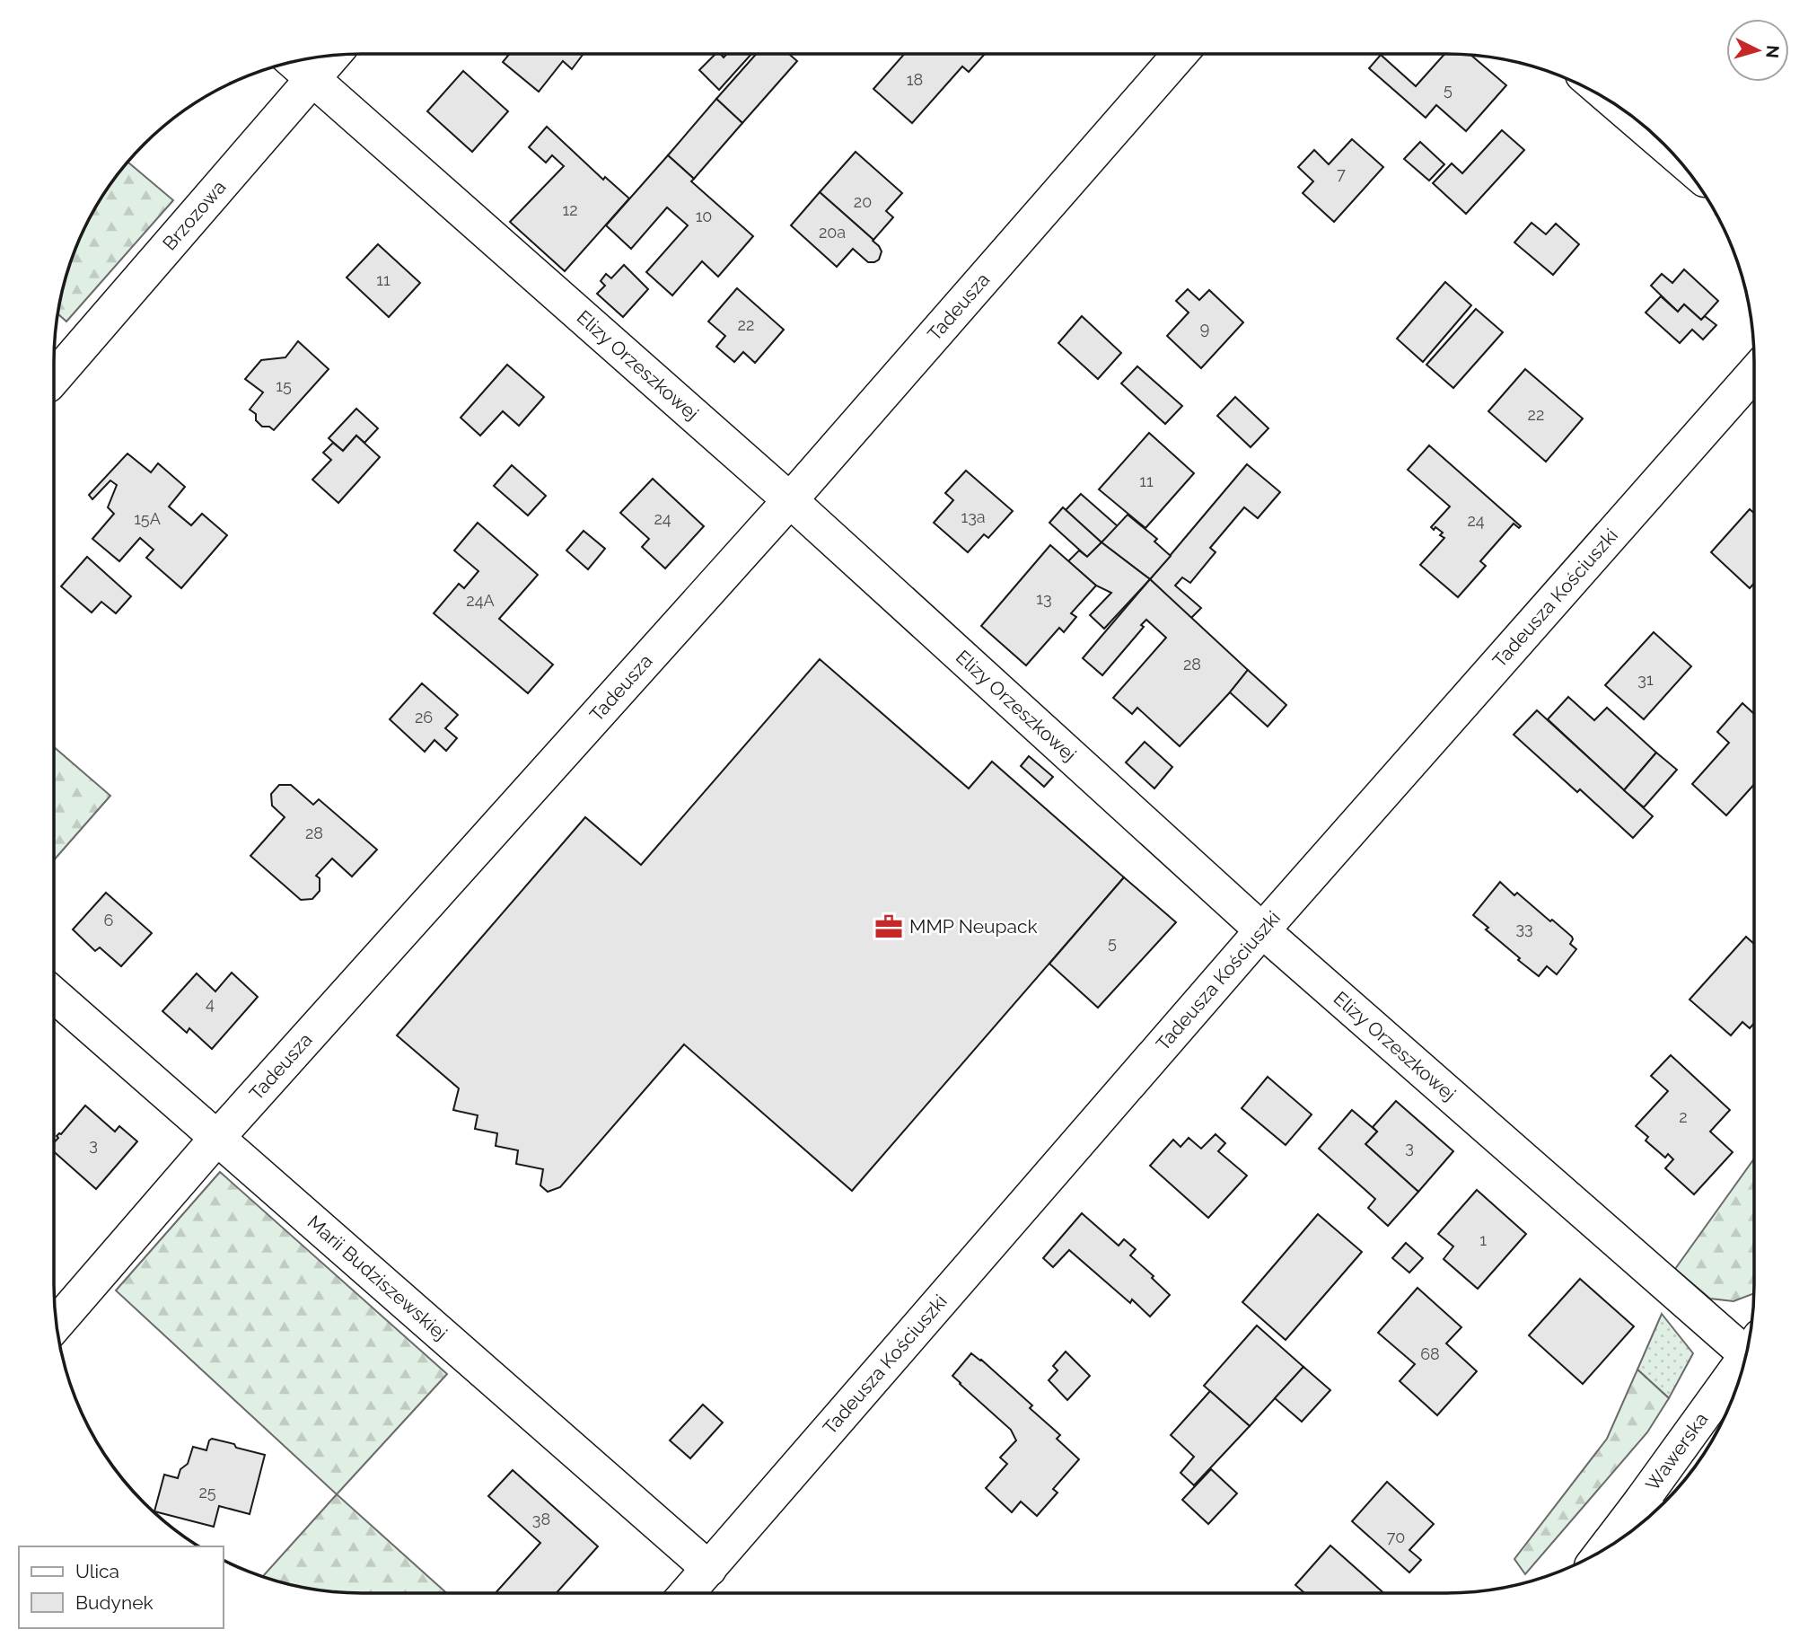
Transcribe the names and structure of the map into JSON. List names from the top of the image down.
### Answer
{
  "streets": {
    "street": [
      "Brzozowa",
      "Tadeusza",
      "Elizy Orzeszkowej",
      "Tadeusza Kościuszki",
      "Marii Budziszewskiej",
      "Wawerska"
    ]
  },
  "crossings": [
    ["Brzozowa", "Elizy Orzeszkowej"],
    ["Tadeusza", "Elizy Orzeszkowej"],
    ["Tadeusza", "Marii Budziszewskiej"],
    ["Elizy Orzeszkowej", "Tadeusza Kościuszki"],
    ["Tadeusza Kościuszki", "Marii Budziszewskiej"]
  ],
  "places": {
    "office": ["MMP Neupack"]
  },
  "house_numbers": [
    "18",
    "5",
    "7",
    "20",
    "12",
    "10",
    "20a",
    "11",
    "22",
    "9",
    "15",
    "22",
    "11",
    "13a",
    "15A",
    "24",
    "24",
    "13",
    "24A",
    "28",
    "31",
    "26",
    "28",
    "6",
    "33",
    "5",
    "4",
    "2",
    "3",
    "3",
    "1",
    "68",
    "25",
    "38",
    "70"
  ],
  "legend": ["Ulica", "Budynek"],
  "north": "right"
}
